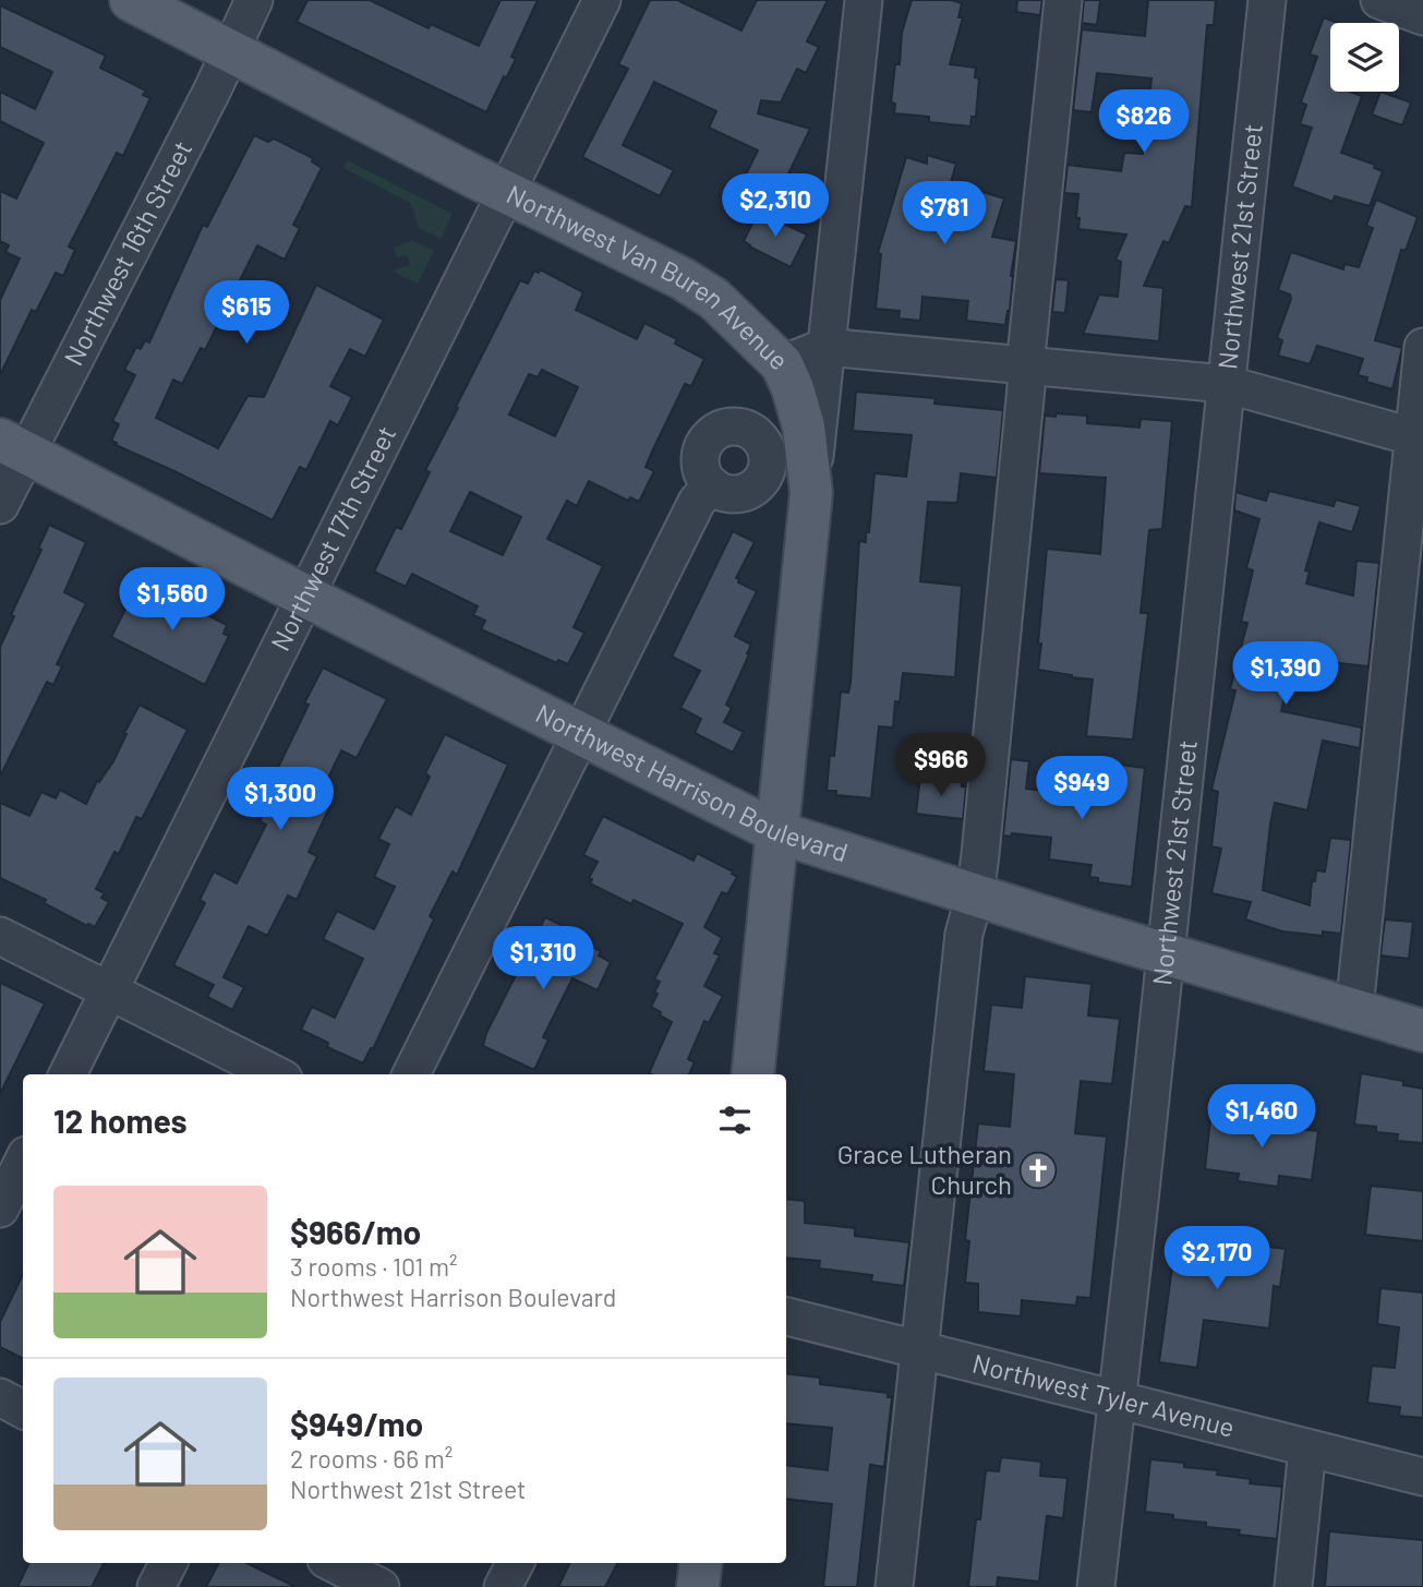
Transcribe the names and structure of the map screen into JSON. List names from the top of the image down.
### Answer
{
  "streets": {
    "main road": ["Northwest Van Buren Avenue", "Northwest Harrison Boulevard"],
    "street": [
      "Northwest 21st Street",
      "Northwest 16th Street",
      "Northwest 17th Street",
      "Northwest Tyler Avenue"
    ]
  },
  "crossings": [
    ["Northwest 21st Street", "Northwest Van Buren Avenue"],
    ["Northwest 21st Street", "Northwest Harrison Boulevard"],
    ["Northwest 21st Street", "Northwest Tyler Avenue"],
    ["Northwest 16th Street", "Northwest Van Buren Avenue"],
    ["Northwest 16th Street", "Northwest Harrison Boulevard"],
    ["Northwest Van Buren Avenue", "Northwest 17th Street"],
    ["Northwest 17th Street", "Northwest Harrison Boulevard"]
  ],
  "places": {
    "church": ["Grace Lutheran Church"]
  },
  "page": {
    "price": [
      "$826",
      "$2,310",
      "$781",
      "$615",
      "$1,560",
      "$1,390",
      "$966",
      "$949",
      "$1,300",
      "$1,310",
      "$1,460",
      "$2,170"
    ],
    "heading": "12 homes",
    "list": [
      {
        "name": "$966/mo",
        "note": "3 rooms · 101 m² · Northwest Harrison Boulevard"
      },
      {
        "name": "$949/mo",
        "note": "2 rooms · 66 m² · Northwest 21st Street"
      }
    ]
  }
}
